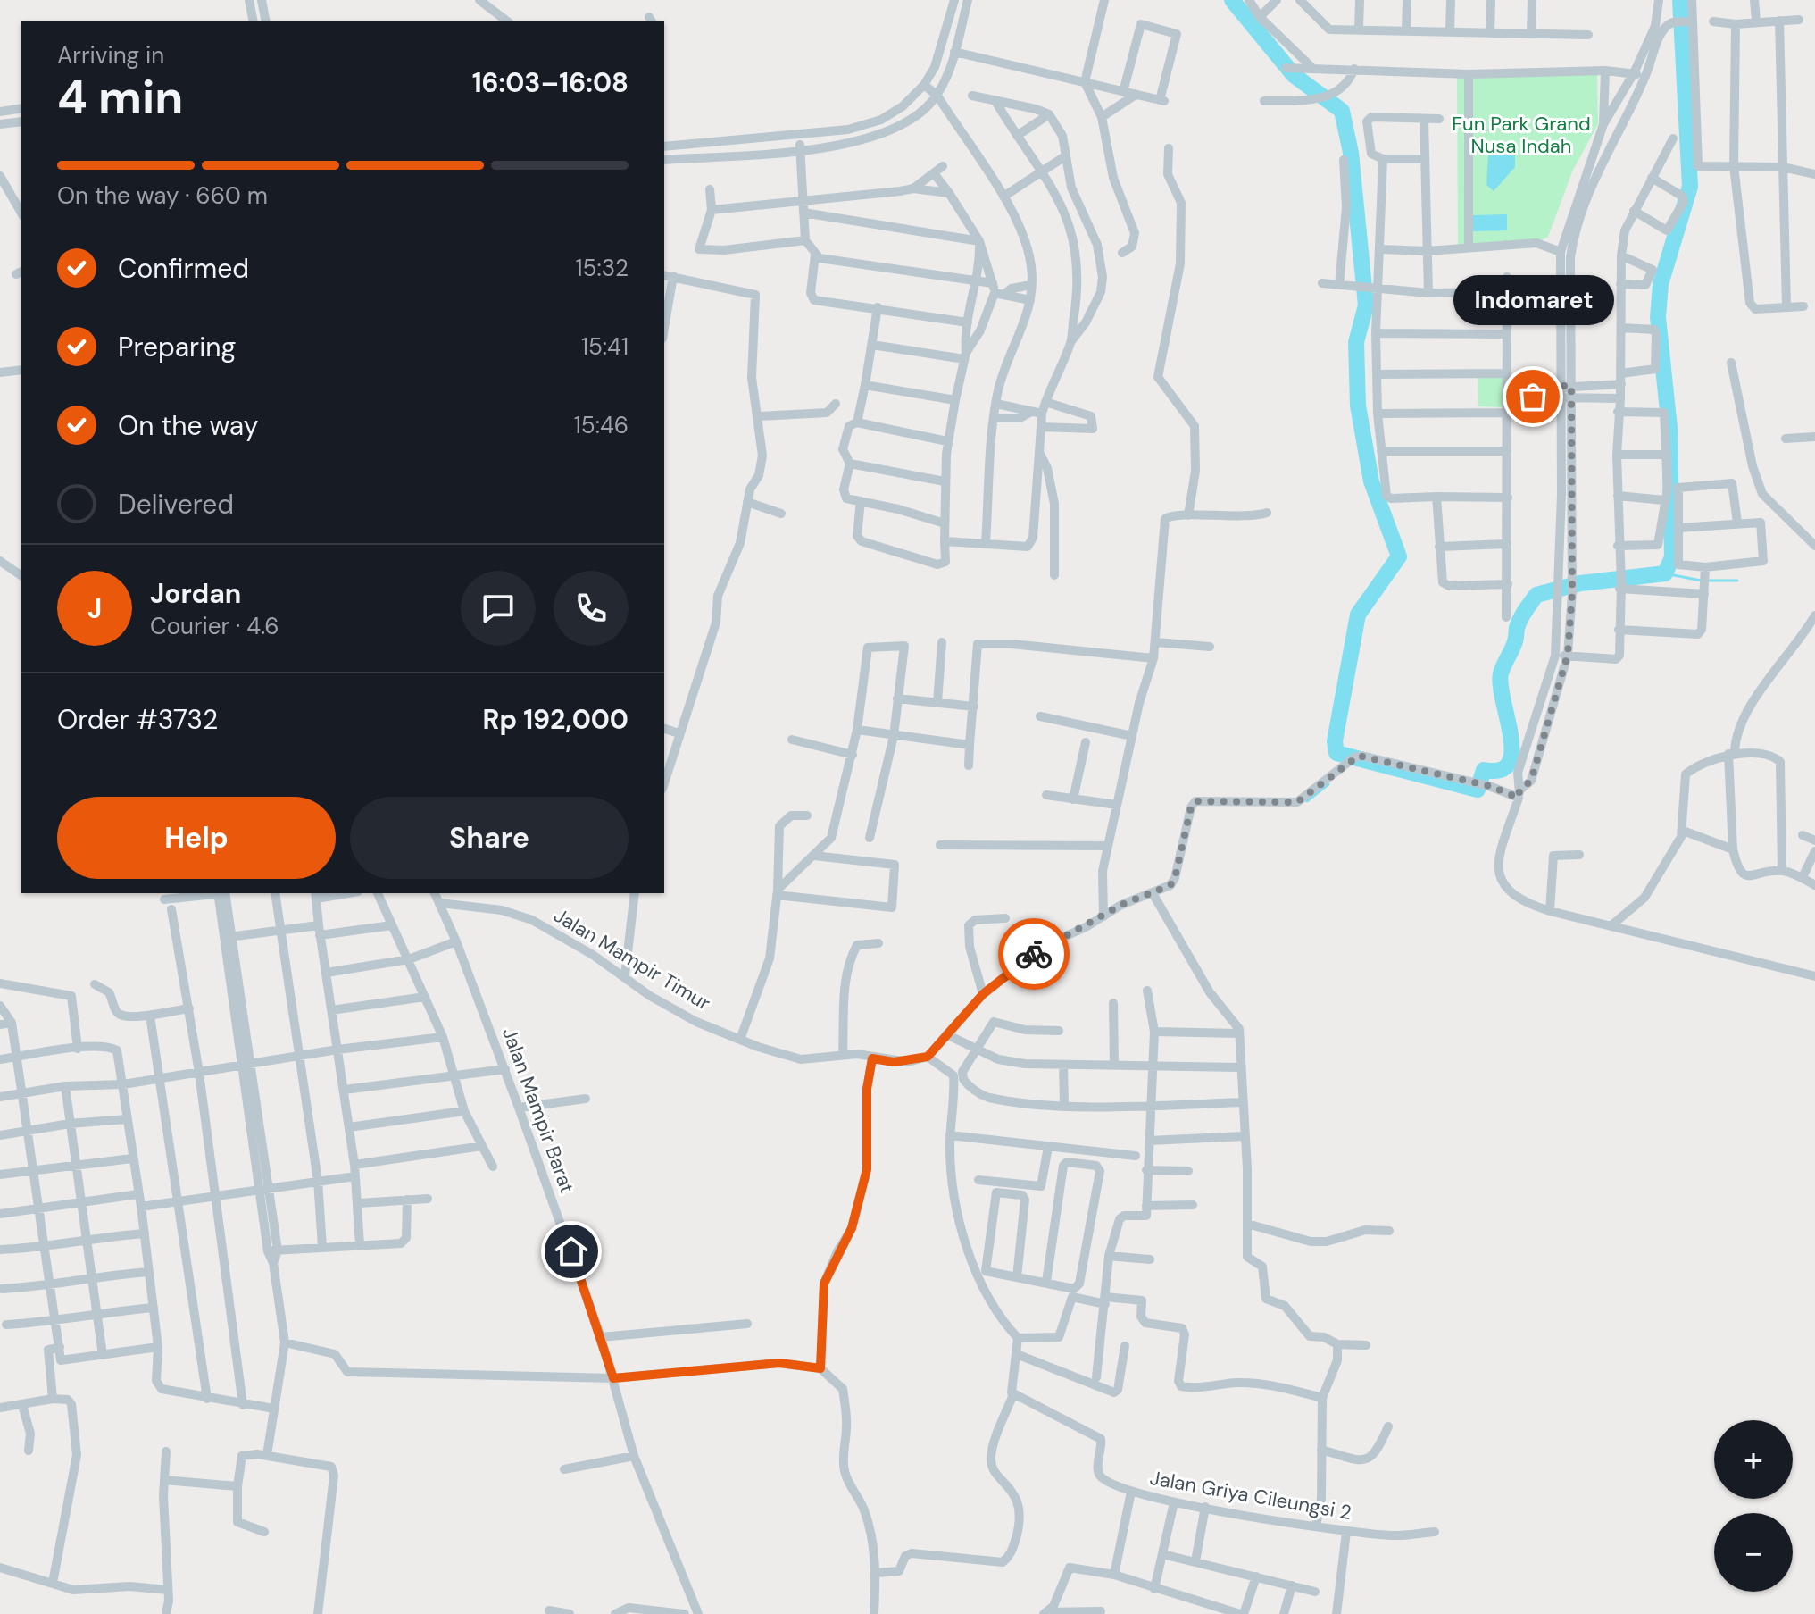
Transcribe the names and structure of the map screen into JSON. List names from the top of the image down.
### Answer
{
  "streets": {
    "street": ["Jalan Mampir Timur", "Jalan Mampir Barat", "Jalan Griya Cileungsi 2"]
  },
  "crossings": [
    ["Jalan Mampir Timur", "Jalan Mampir Barat"]
  ],
  "parks": ["Fun Park Grand Nusa Indah"],
  "places": ["Indomaret"],
  "page": {
    "heading": ["4 min", "Arriving in", "16:03–16:08"],
    "panel": [
      "Jordan",
      "Courier · 4.6",
      "Order #3732",
      "Rp 192,000"
    ],
    "bar": "On the way · 660 m",
    "list": [
      ["Confirmed", "15:32"],
      ["Preparing", "15:41"],
      ["On the way", "15:46"],
      "Delivered"
    ],
    "bubble": "Indomaret",
    "round": "J",
    "buttons": ["Help", "Share"],
    "map_buttons": ["+", "−"]
  }
}
